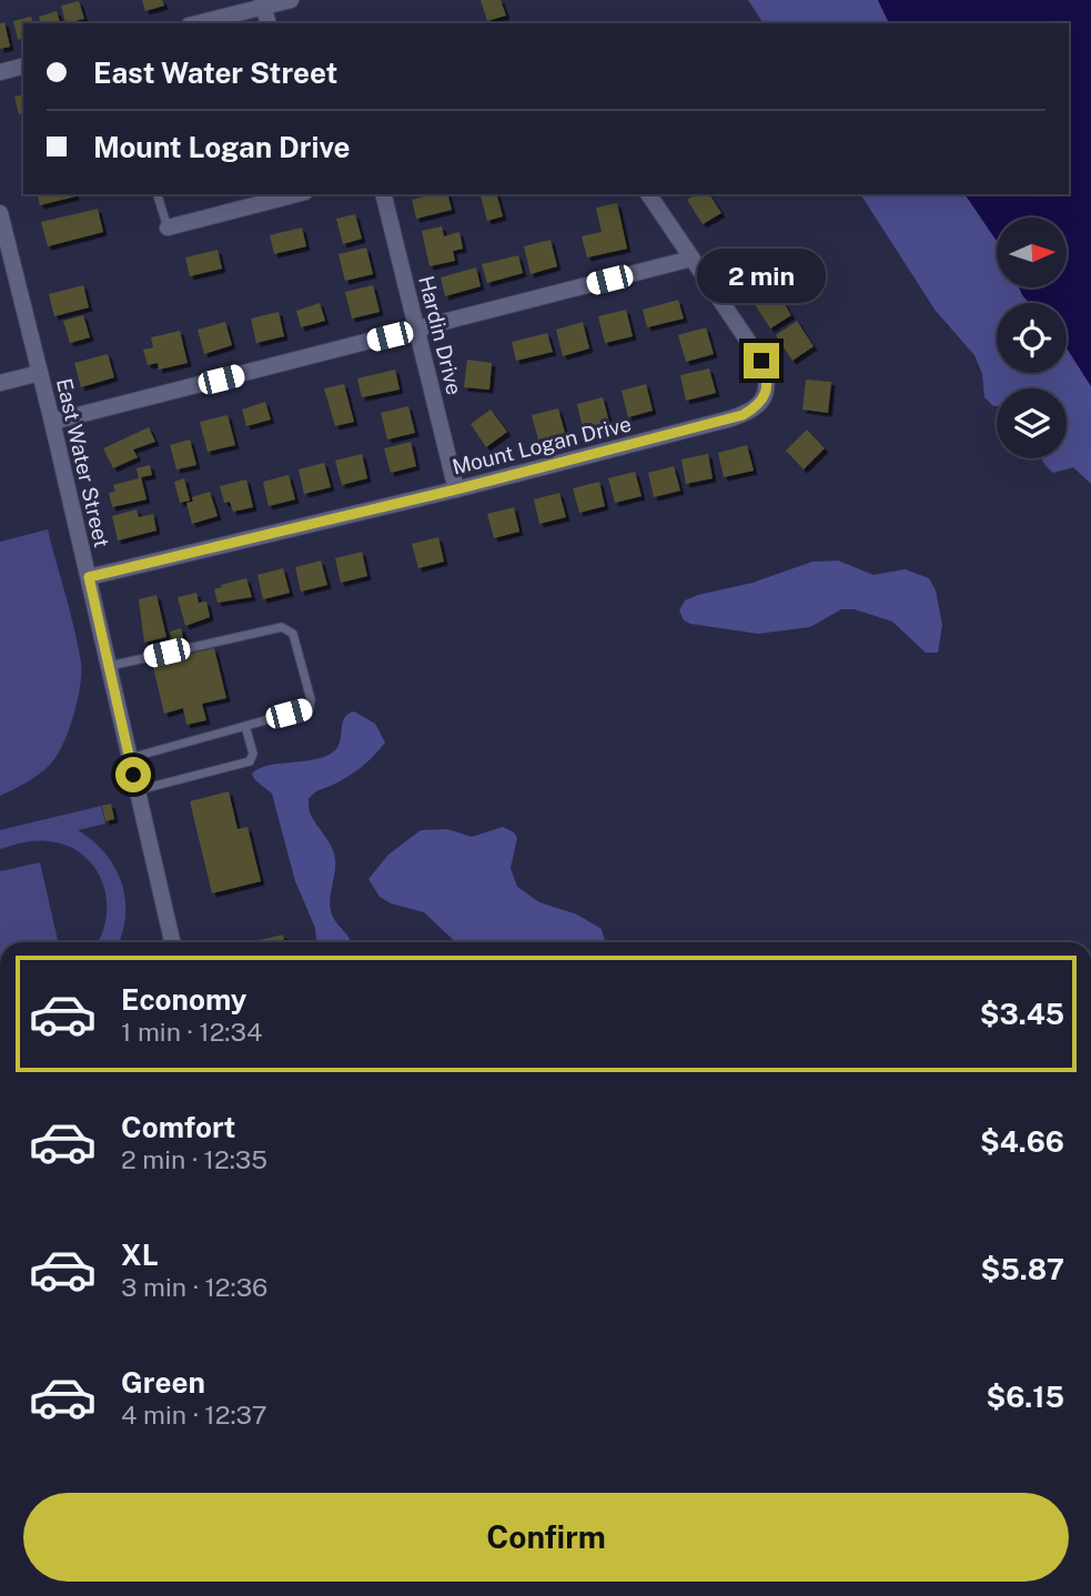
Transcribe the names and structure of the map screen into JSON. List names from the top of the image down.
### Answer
{
  "streets": {
    "street": ["Hardin Drive", "Mount Logan Drive", "East Water Street"]
  },
  "crossings": [
    ["Hardin Drive", "Mount Logan Drive"],
    ["Mount Logan Drive", "East Water Street"]
  ],
  "north": "right",
  "page": {
    "banner": ["East Water Street", "Mount Logan Drive"],
    "bubble": "2 min",
    "list": [
      {
        "name": "Economy",
        "note": "1 min · 12:34",
        "value": "$3.45"
      },
      {
        "name": "Comfort",
        "note": "2 min · 12:35",
        "value": "$4.66"
      },
      {
        "name": "XL",
        "note": "3 min · 12:36",
        "value": "$5.87"
      },
      {
        "name": "Green",
        "note": "4 min · 12:37",
        "value": "$6.15"
      }
    ],
    "buttons": "Confirm"
  }
}
